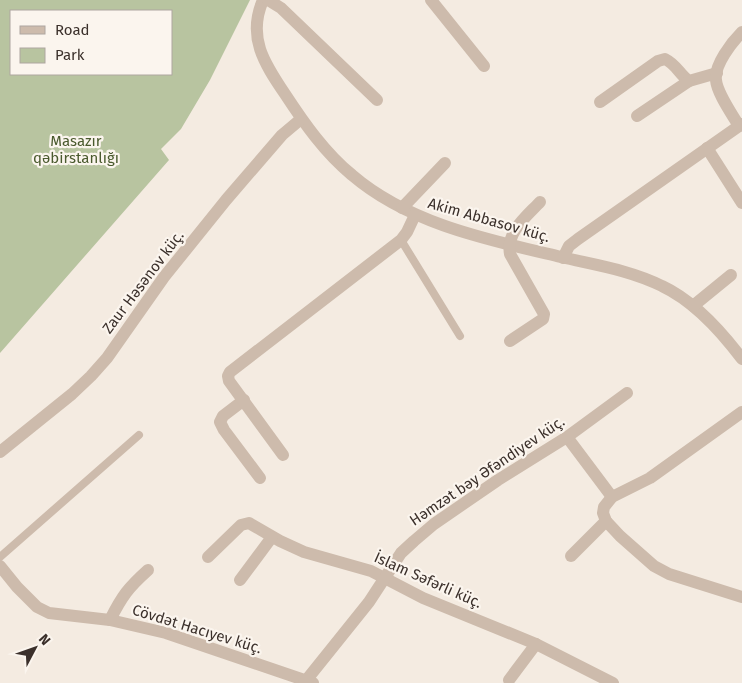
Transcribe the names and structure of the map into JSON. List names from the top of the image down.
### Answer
{
  "streets": {
    "street": [
      "Akim Abbasov küç.",
      "Zaur Həsənov küç.",
      "Həmzət bəy Əfəndiyev küç.",
      "İslam Səfərli küç.",
      "Cövdət Hacıyev küç."
    ]
  },
  "crossings": [
    ["Akim Abbasov küç.", "Zaur Həsənov küç."],
    ["Həmzət bəy Əfəndiyev küç.", "İslam Səfərli küç."],
    ["Həmzət bəy Əfəndiyev küç.", "Cövdət Hacıyev küç."]
  ],
  "parks": ["Masazır qəbirstanlığı"],
  "legend": ["Road", "Park"],
  "north": "top right"
}
